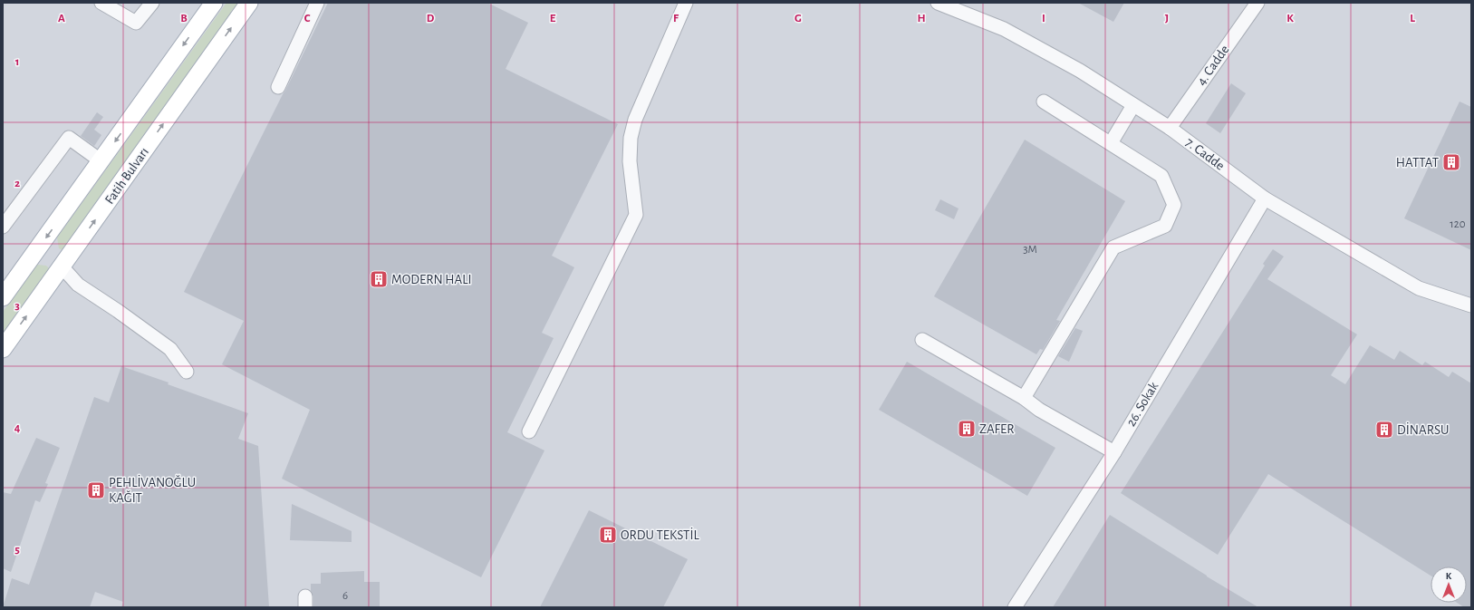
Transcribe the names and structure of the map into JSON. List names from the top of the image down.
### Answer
{
  "streets": {
    "main road": ["Fatih Bulvarı"],
    "street": ["4. Cadde", "7. Cadde", "26. Sokak"]
  },
  "crossings": [
    ["4. Cadde", "7. Cadde"],
    ["7. Cadde", "26. Sokak"]
  ],
  "places": {
    "building": [
      "HATTAT",
      "MODERN HALI",
      "ZAFER",
      "DİNARSU",
      "PEHLİVANOĞLU KAĞIT",
      "ORDU TEKSTİL"
    ]
  },
  "house_numbers": ["120", "3M", "6"],
  "north": "top",
  "grid": {
    "columns": [
      "A",
      "B",
      "C",
      "D",
      "E",
      "F",
      "G",
      "H",
      "I",
      "J",
      "K",
      "L"
    ],
    "rows": [
      "1",
      "2",
      "3",
      "4",
      "5"
    ]
  }
}
